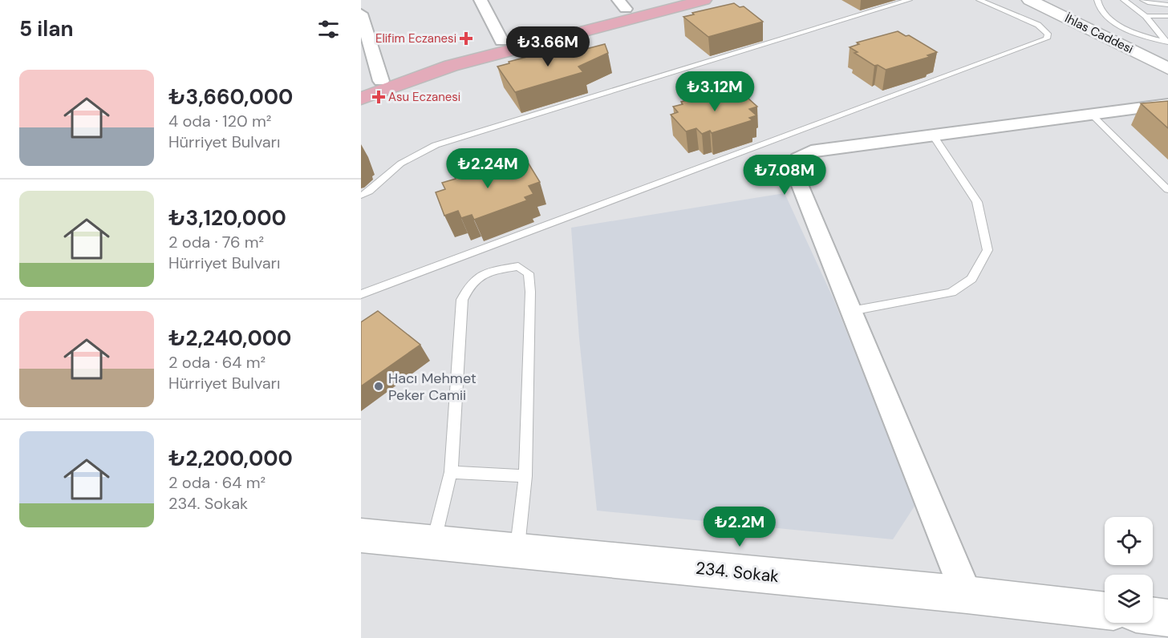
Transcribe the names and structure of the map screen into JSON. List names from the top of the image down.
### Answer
{
  "streets": {
    "street": ["İhlas Caddesi", "234. Sokak"]
  },
  "places": {
    "health": ["Elifim Eczanesi", "Asu Eczanesi"],
    "other": ["Hacı Mehmet Peker Camii"]
  },
  "page": {
    "heading": "5 ilan",
    "price": [
      "₺3.66M",
      "₺3.12M",
      "₺2.24M",
      "₺7.08M",
      "₺2.2M"
    ],
    "list": [
      {
        "name": "₺3,660,000",
        "note": "4 oda · 120 m² · Hürriyet Bulvarı"
      },
      {
        "name": "₺3,120,000",
        "note": "2 oda · 76 m² · Hürriyet Bulvarı"
      },
      {
        "name": "₺2,240,000",
        "note": "2 oda · 64 m² · Hürriyet Bulvarı"
      },
      {
        "name": "₺2,200,000",
        "note": "2 oda · 64 m² · 234. Sokak"
      }
    ]
  }
}
